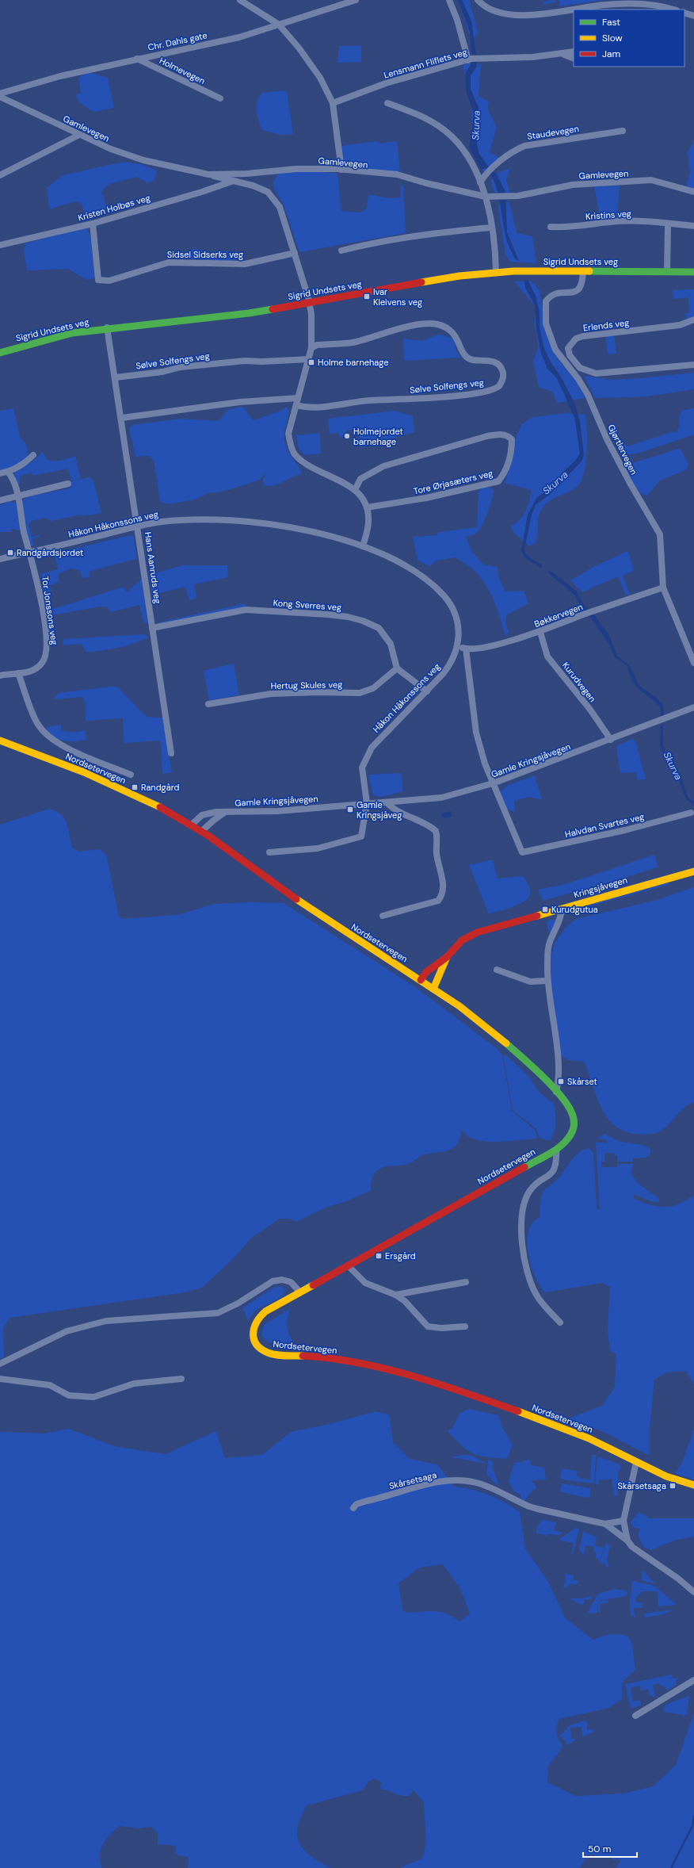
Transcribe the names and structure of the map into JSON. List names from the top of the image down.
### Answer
{
  "streets": {
    "main road": ["Sigrid Undsets veg", "Nordsetervegen", "Kringsjåvegen"],
    "street": [
      "Chr. Dahls gate",
      "Lensmann Fliflets veg",
      "Holmevegen",
      "Gamlevegen",
      "Staudevegen",
      "Kristen Holbøs veg",
      "Kristins veg",
      "Sidsel Sidserks veg",
      "Erlends veg",
      "Sølve Solfengs veg",
      "Gjørtlervegen",
      "Tore Ørjasæters veg",
      "Håkon Håkonssons veg",
      "Hans Aanruds veg",
      "Kong Sverres veg",
      "Tor Jonssons veg",
      "Bøkkervegen",
      "Kurudvegen",
      "Hertug Skules veg",
      "Gamle Kringsjåvegen",
      "Halvdan Svartes veg",
      "Skårsetsaga"
    ]
  },
  "crossings": [
    ["Chr. Dahls gate", "Holmevegen"],
    ["Kristen Holbøs veg", "Sidsel Sidserks veg"],
    ["Sigrid Undsets veg", "Gjørtlervegen"],
    ["Sigrid Undsets veg", "Hans Aanruds veg"],
    ["Sølve Solfengs veg", "Hans Aanruds veg"],
    ["Gjørtlervegen", "Bøkkervegen"],
    ["Håkon Håkonssons veg", "Hans Aanruds veg"],
    ["Håkon Håkonssons veg", "Tor Jonssons veg"],
    ["Håkon Håkonssons veg", "Bøkkervegen"],
    ["Håkon Håkonssons veg", "Gamle Kringsjåvegen"],
    ["Hans Aanruds veg", "Kong Sverres veg"],
    ["Kong Sverres veg", "Hertug Skules veg"],
    ["Bøkkervegen", "Kurudvegen"],
    ["Kurudvegen", "Gamle Kringsjåvegen"],
    ["Gamle Kringsjåvegen", "Nordsetervegen"],
    ["Gamle Kringsjåvegen", "Halvdan Svartes veg"],
    ["Nordsetervegen", "Kringsjåvegen"]
  ],
  "water": ["Skurva"],
  "places": {
    "transit": [
      "Ivar Kleivens veg",
      "Holme barnehage",
      "Randgårdsjordet",
      "Randgård",
      "Gamle Kringsjåveg",
      "Kurudgutua",
      "Skårset",
      "Ersgård",
      "Skårsetsaga"
    ],
    "other": ["Holmejordet barnehage"]
  },
  "legend": ["Fast", "Slow", "Jam"],
  "scale_bar": "50 m"
}
